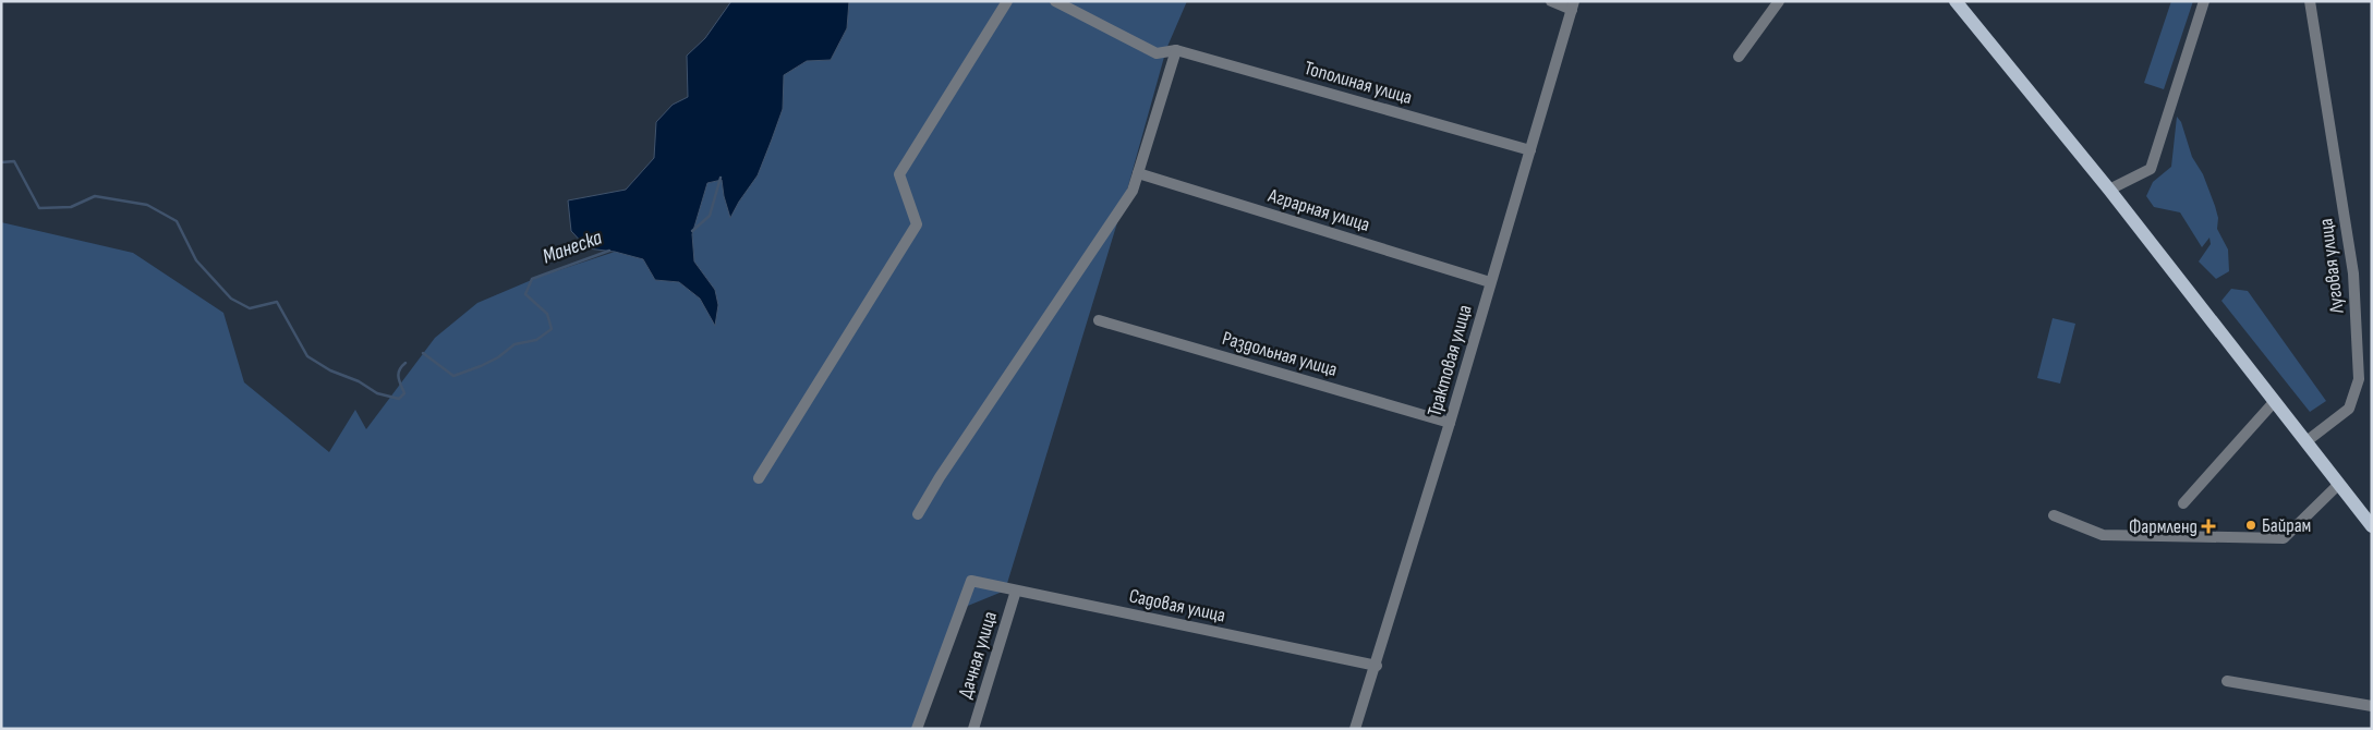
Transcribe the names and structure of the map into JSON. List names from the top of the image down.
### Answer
{
  "streets": {
    "street": [
      "Тополиная улица",
      "Аграрная улица",
      "Луговая улица",
      "Раздольная улица",
      "Трактовая улица",
      "Садовая улица",
      "Дачная улица"
    ]
  },
  "crossings": [
    ["Тополиная улица", "Трактовая улица"],
    ["Аграрная улица", "Трактовая улица"],
    ["Раздольная улица", "Трактовая улица"],
    ["Трактовая улица", "Садовая улица"],
    ["Садовая улица", "Дачная улица"]
  ],
  "water": ["Манеска"],
  "places": {
    "other": ["Байрам"],
    "health": ["Фармленд"]
  }
}
